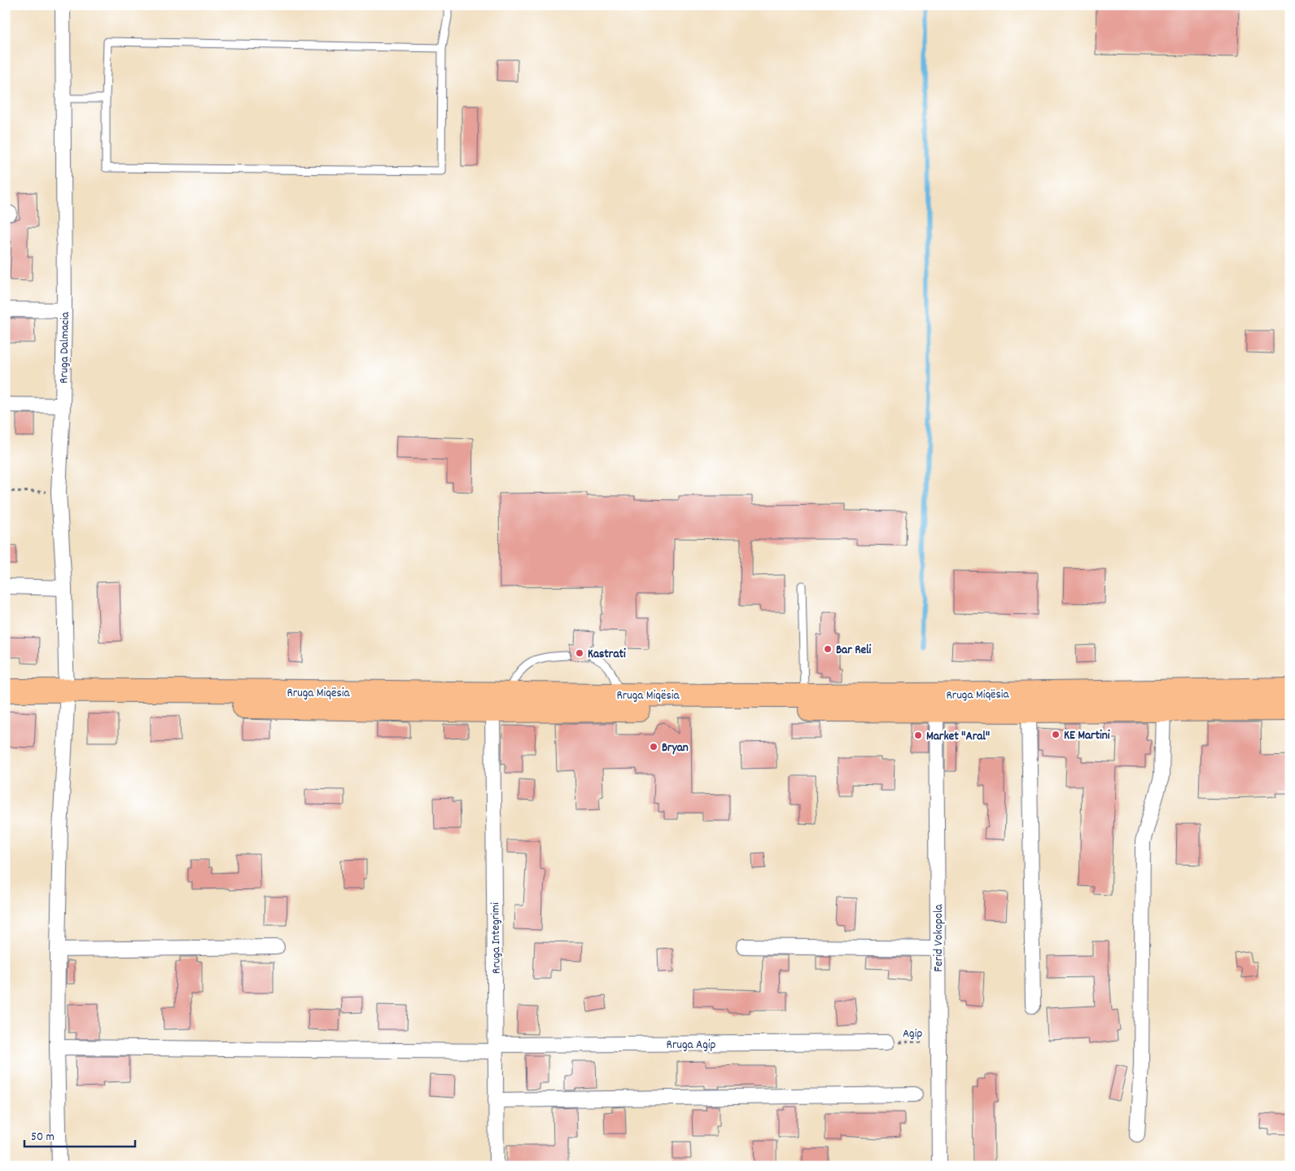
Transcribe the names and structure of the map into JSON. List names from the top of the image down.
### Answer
{
  "streets": {
    "main road": ["Rruga Miqësia"],
    "street": [
      "Rruga Dalmacia",
      "Rruga Integrimi",
      "Ferid Vokopola",
      "Rruga Agip"
    ],
    "path": ["Agip"]
  },
  "crossings": [
    ["Rruga Dalmacia", "Rruga Miqësia"],
    ["Rruga Dalmacia", "Rruga Agip"],
    ["Rruga Miqësia", "Rruga Integrimi"],
    ["Rruga Miqësia", "Ferid Vokopola"],
    ["Rruga Integrimi", "Rruga Agip"],
    ["Ferid Vokopola", "Agip"],
    ["Agip", "Rruga Agip"]
  ],
  "places": [
    "Bar Reli",
    "Kastrati",
    "KE Martini",
    "Market \"Aral\"",
    "Bryan"
  ],
  "scale_bar": "50 m"
}
